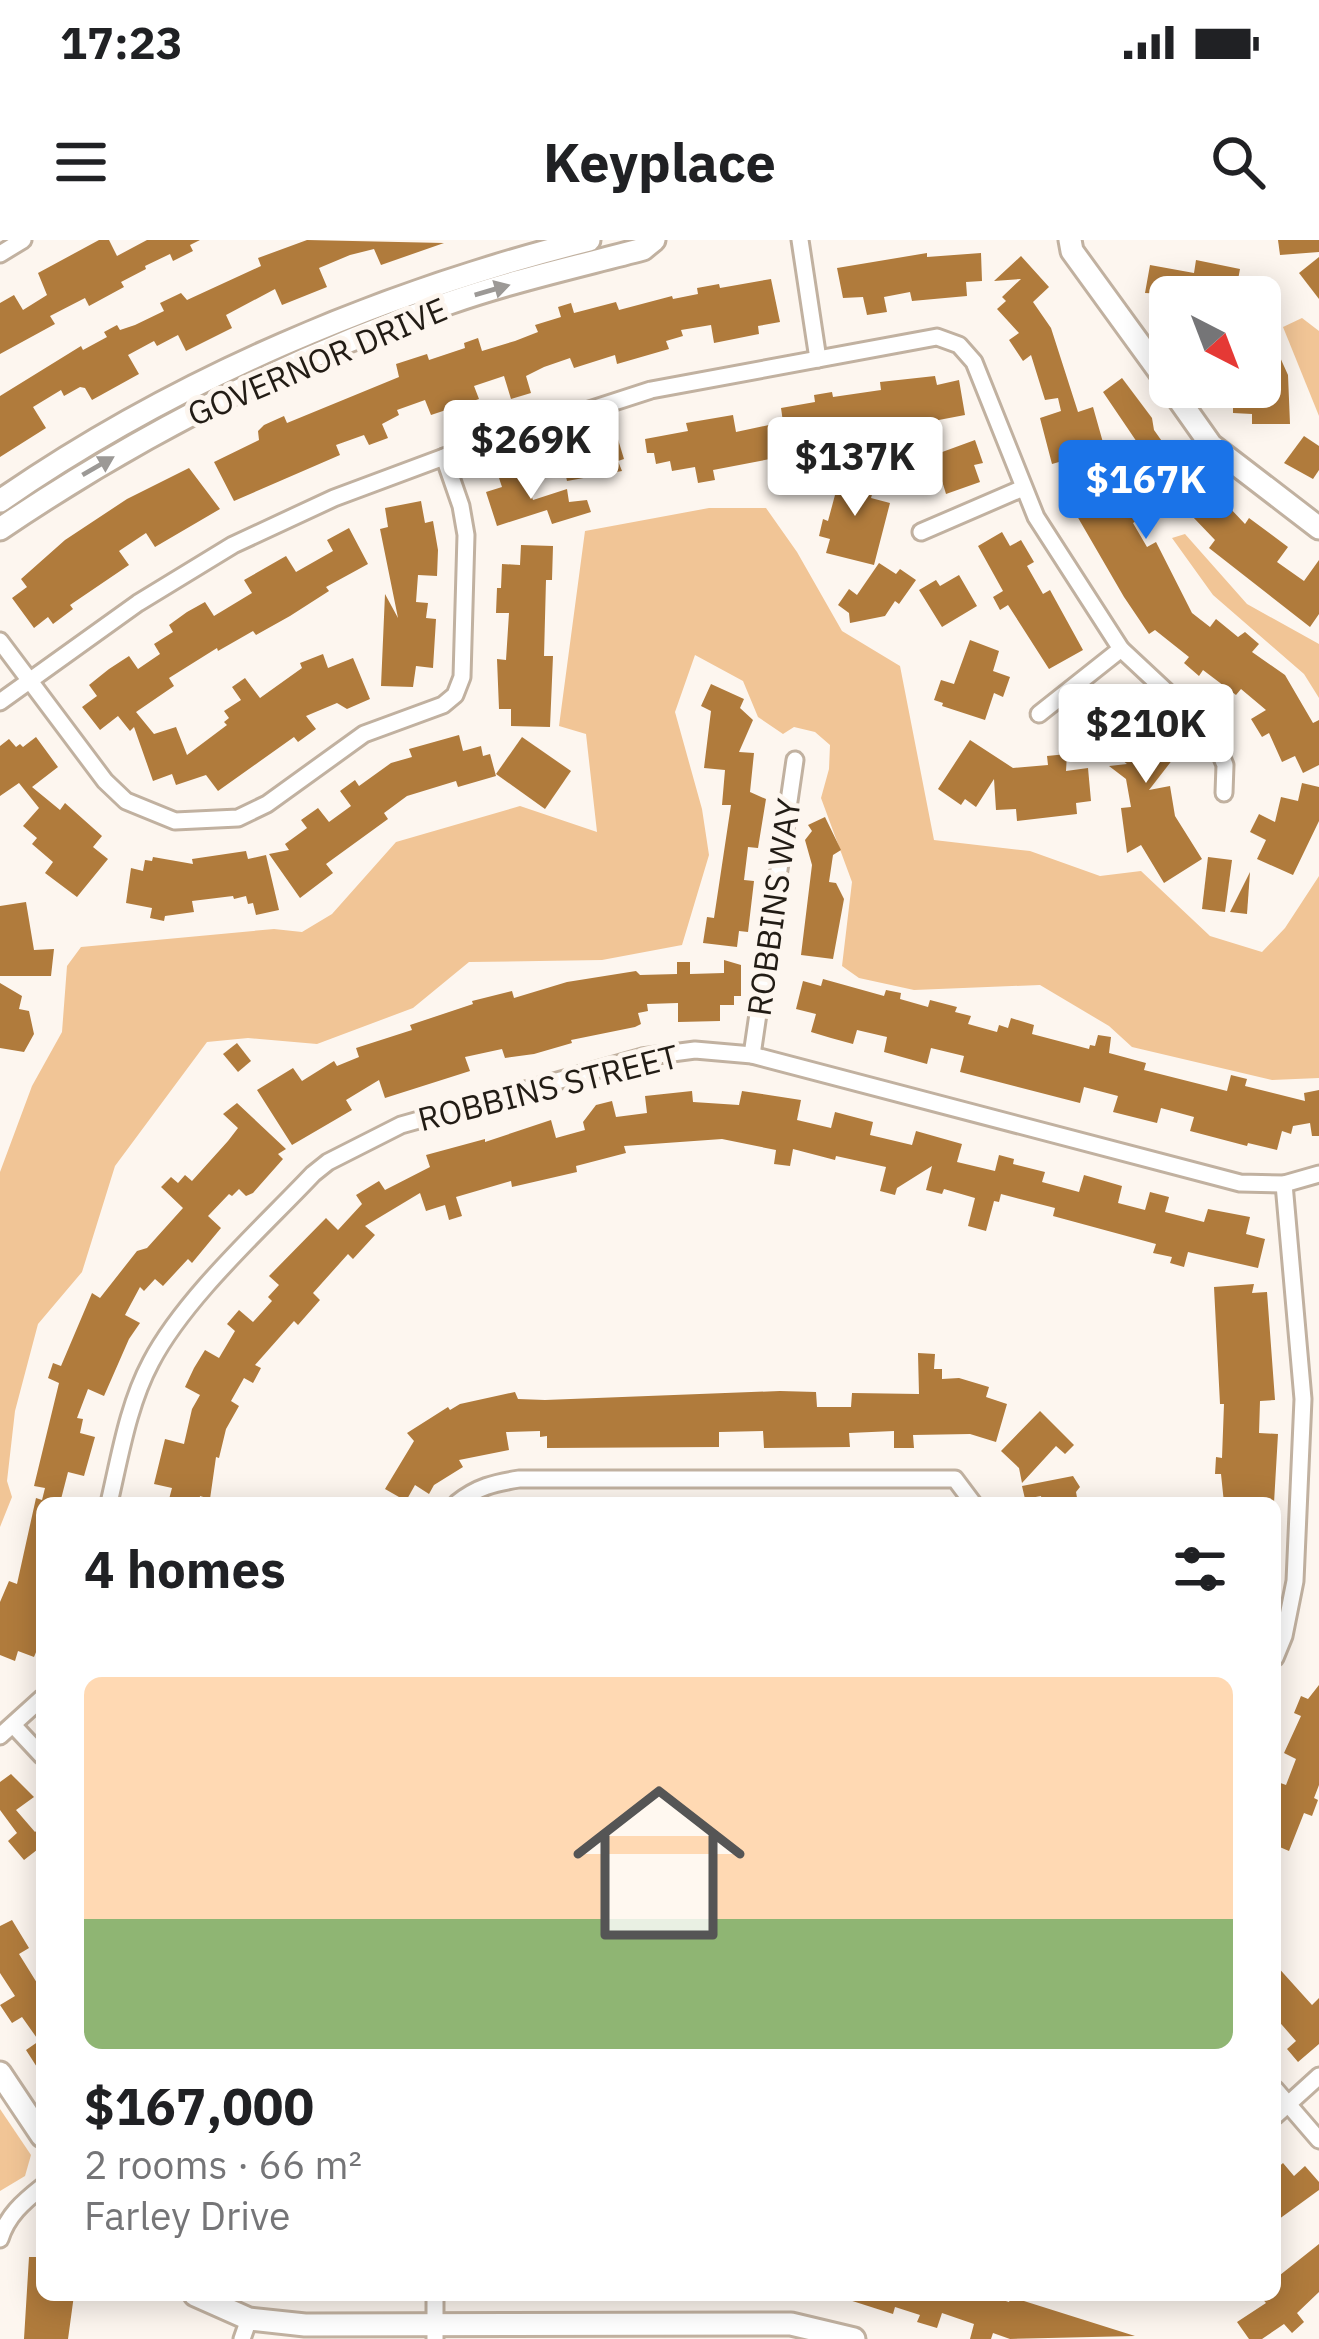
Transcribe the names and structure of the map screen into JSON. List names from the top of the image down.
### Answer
{
  "streets": {
    "main road": ["GOVERNOR DRIVE"],
    "street": ["ROBBINS WAY", "ROBBINS STREET"]
  },
  "crossings": [
    ["ROBBINS WAY", "ROBBINS STREET"]
  ],
  "north": "bottom right",
  "page": {
    "status": "17:23",
    "header": "Keyplace",
    "price": [
      "$269K",
      "$137K",
      "$167K",
      "$210K"
    ],
    "heading": "4 homes",
    "list": [
      {
        "name": "$167,000",
        "note": "2 rooms · 66 m² · Farley Drive"
      }
    ]
  }
}
